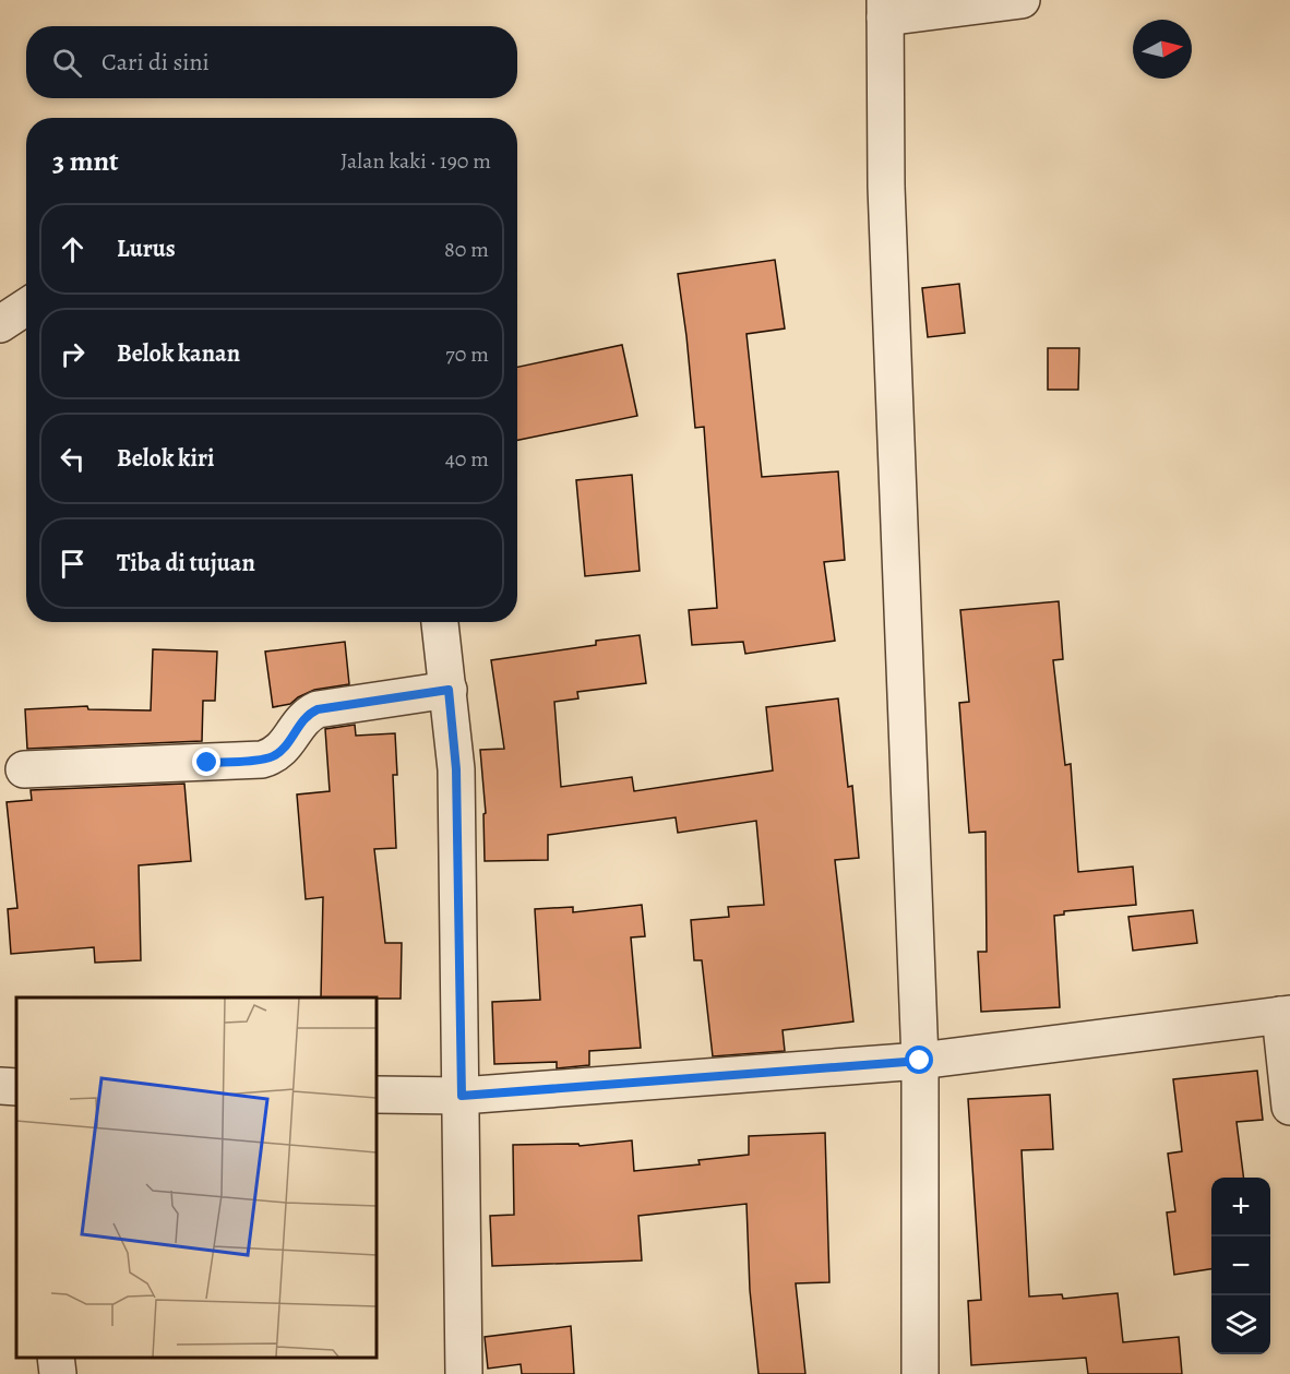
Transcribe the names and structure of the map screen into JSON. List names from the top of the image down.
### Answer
{
  "north": "right",
  "page": {
    "search": "Cari di sini",
    "heading": ["3 mnt", "Jalan kaki · 190 m"],
    "list": [
      ["Lurus", "80 m"],
      ["Belok kanan", "70 m"],
      ["Belok kiri", "40 m"],
      "Tiba di tujuan"
    ],
    "map_buttons": ["+", "−"]
  }
}
